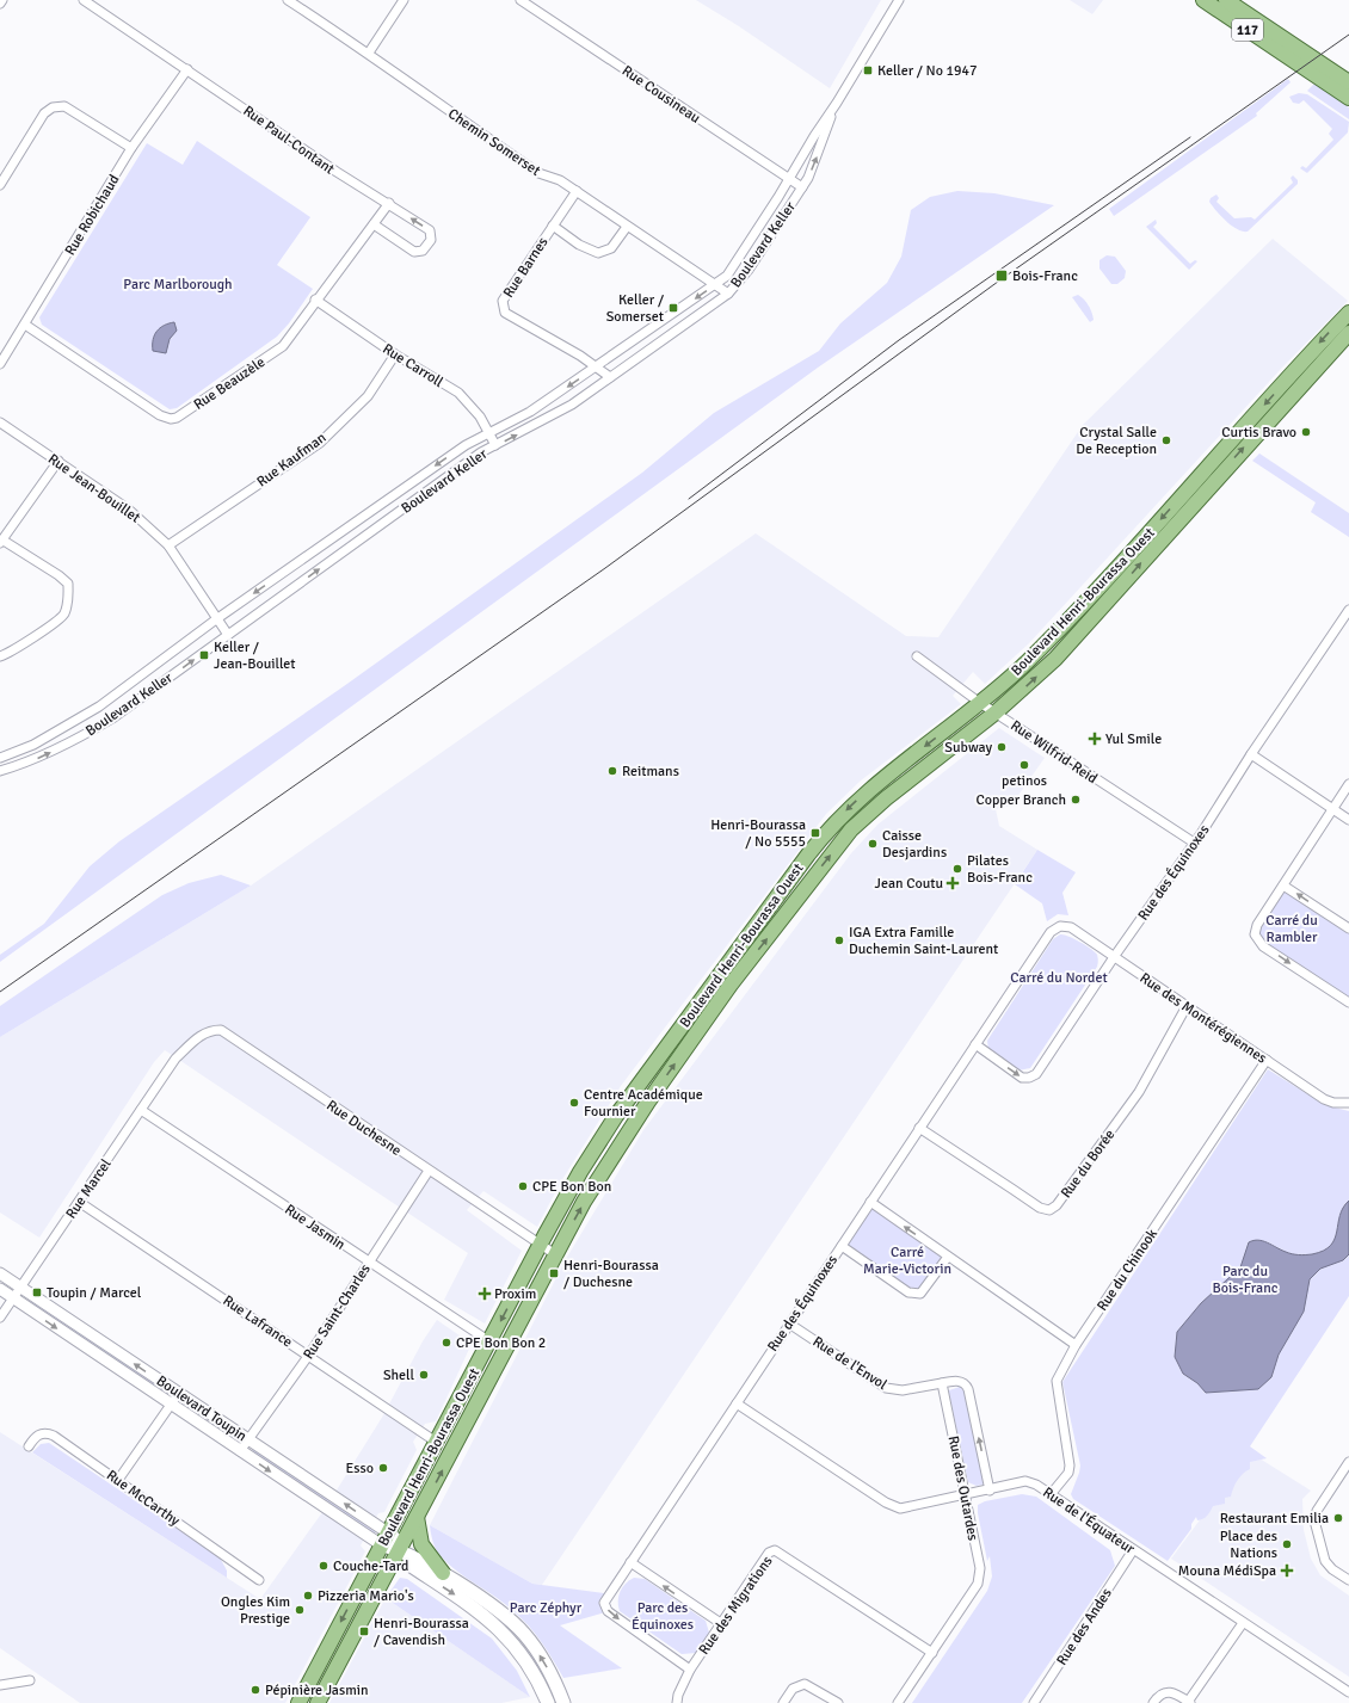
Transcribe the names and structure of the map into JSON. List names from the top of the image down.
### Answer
{
  "streets": {
    "main road": ["117", "Boulevard Henri-Bourassa Ouest", "Boulevard Toupin"],
    "street": [
      "Rue Cousineau",
      "Rue Paul-Contant",
      "Chemin Somerset",
      "Rue Robichaud",
      "Boulevard Keller",
      "Rue Barnes",
      "Rue Carroll",
      "Rue Beauzèle",
      "Rue Kaufman",
      "Rue Jean-Bouillet",
      "Rue Wilfrid-Reid",
      "Rue des Équinoxes",
      "Rue des Montérégiennes",
      "Rue Duchesne",
      "Rue du Borée",
      "Rue Marcel",
      "Rue Jasmin",
      "Rue du Chinook",
      "Rue Saint-Charles",
      "Rue Lafrance",
      "Rue de l'Envol",
      "Rue des Outardes",
      "Rue McCarthy",
      "Rue de l'Équateur",
      "Rue des Migrations",
      "Rue des Andes"
    ]
  },
  "crossings": [
    ["Rue Cousineau", "Boulevard Keller"],
    ["Rue Paul-Contant", "Rue Robichaud"],
    ["Rue Paul-Contant", "Rue Beauzèle"],
    ["Chemin Somerset", "Boulevard Keller"],
    ["Chemin Somerset", "Rue Barnes"],
    ["Rue Robichaud", "Rue Beauzèle"],
    ["Boulevard Keller", "Rue Barnes"],
    ["Boulevard Keller", "Rue Carroll"],
    ["Boulevard Keller", "Rue Jean-Bouillet"],
    ["Rue Carroll", "Rue Beauzèle"],
    ["Rue Carroll", "Rue Kaufman"],
    ["Rue Kaufman", "Rue Jean-Bouillet"],
    ["Boulevard Henri-Bourassa Ouest", "Rue Wilfrid-Reid"],
    ["Boulevard Henri-Bourassa Ouest", "Rue Duchesne"],
    ["Boulevard Henri-Bourassa Ouest", "Rue Jasmin"],
    ["Boulevard Henri-Bourassa Ouest", "Rue Lafrance"],
    ["Boulevard Henri-Bourassa Ouest", "Boulevard Toupin"],
    ["Rue Wilfrid-Reid", "Rue des Équinoxes"],
    ["Rue des Équinoxes", "Rue des Montérégiennes"],
    ["Rue des Équinoxes", "Rue du Borée"],
    ["Rue des Équinoxes", "Rue de l'Envol"],
    ["Rue des Équinoxes", "Rue de l'Équateur"],
    ["Rue des Équinoxes", "Rue des Migrations"],
    ["Rue des Montérégiennes", "Rue du Borée"],
    ["Rue des Montérégiennes", "Rue du Chinook"],
    ["Rue Duchesne", "Rue Marcel"],
    ["Rue Duchesne", "Rue Saint-Charles"],
    ["Rue Marcel", "Rue Jasmin"],
    ["Rue Marcel", "Rue Lafrance"],
    ["Rue Marcel", "Boulevard Toupin"],
    ["Rue Jasmin", "Rue Saint-Charles"],
    ["Rue du Chinook", "Rue de l'Équateur"],
    ["Rue Saint-Charles", "Rue Lafrance"],
    ["Rue Saint-Charles", "Boulevard Toupin"],
    ["Rue de l'Envol", "Rue des Outardes"],
    ["Rue des Outardes", "Rue de l'Équateur"],
    ["Rue des Outardes", "Rue des Migrations"],
    ["Rue de l'Équateur", "Rue des Andes"]
  ],
  "parks": [
    "Parc Marlborough",
    "Carré du Rambler",
    "Carré du Nordet",
    "Carré Marie-Victorin",
    "Parc du Bois-Franc",
    "Parc Zéphyr",
    "Parc des Équinoxes"
  ],
  "places": {
    "transit": [
      "Keller / No 1947",
      "Bois-Franc",
      "Keller / Somerset",
      "Keller / Jean-Bouillet",
      "Henri-Bourassa / No 5555",
      "Henri-Bourassa / Duchesne",
      "Toupin / Marcel",
      "Henri-Bourassa / Cavendish"
    ],
    "other": [
      "Curtis Bravo",
      "Crystal Salle De Reception",
      "Subway",
      "petinos",
      "Reitmans",
      "Copper Branch",
      "Caisse Desjardins",
      "Pilates Bois-Franc",
      "IGA Extra Famille Duchemin Saint-Laurent",
      "Centre Académique Fournier",
      "CPE Bon Bon",
      "CPE Bon Bon 2",
      "Shell",
      "Esso",
      "Restaurant Emilia",
      "Place des Nations",
      "Couche-Tard",
      "Pizzeria Mario's",
      "Ongles Kim Prestige",
      "Pépinière Jasmin"
    ],
    "health": [
      "Yul Smile",
      "Jean Coutu",
      "Proxim",
      "Mouna MédiSpa"
    ]
  }
}
